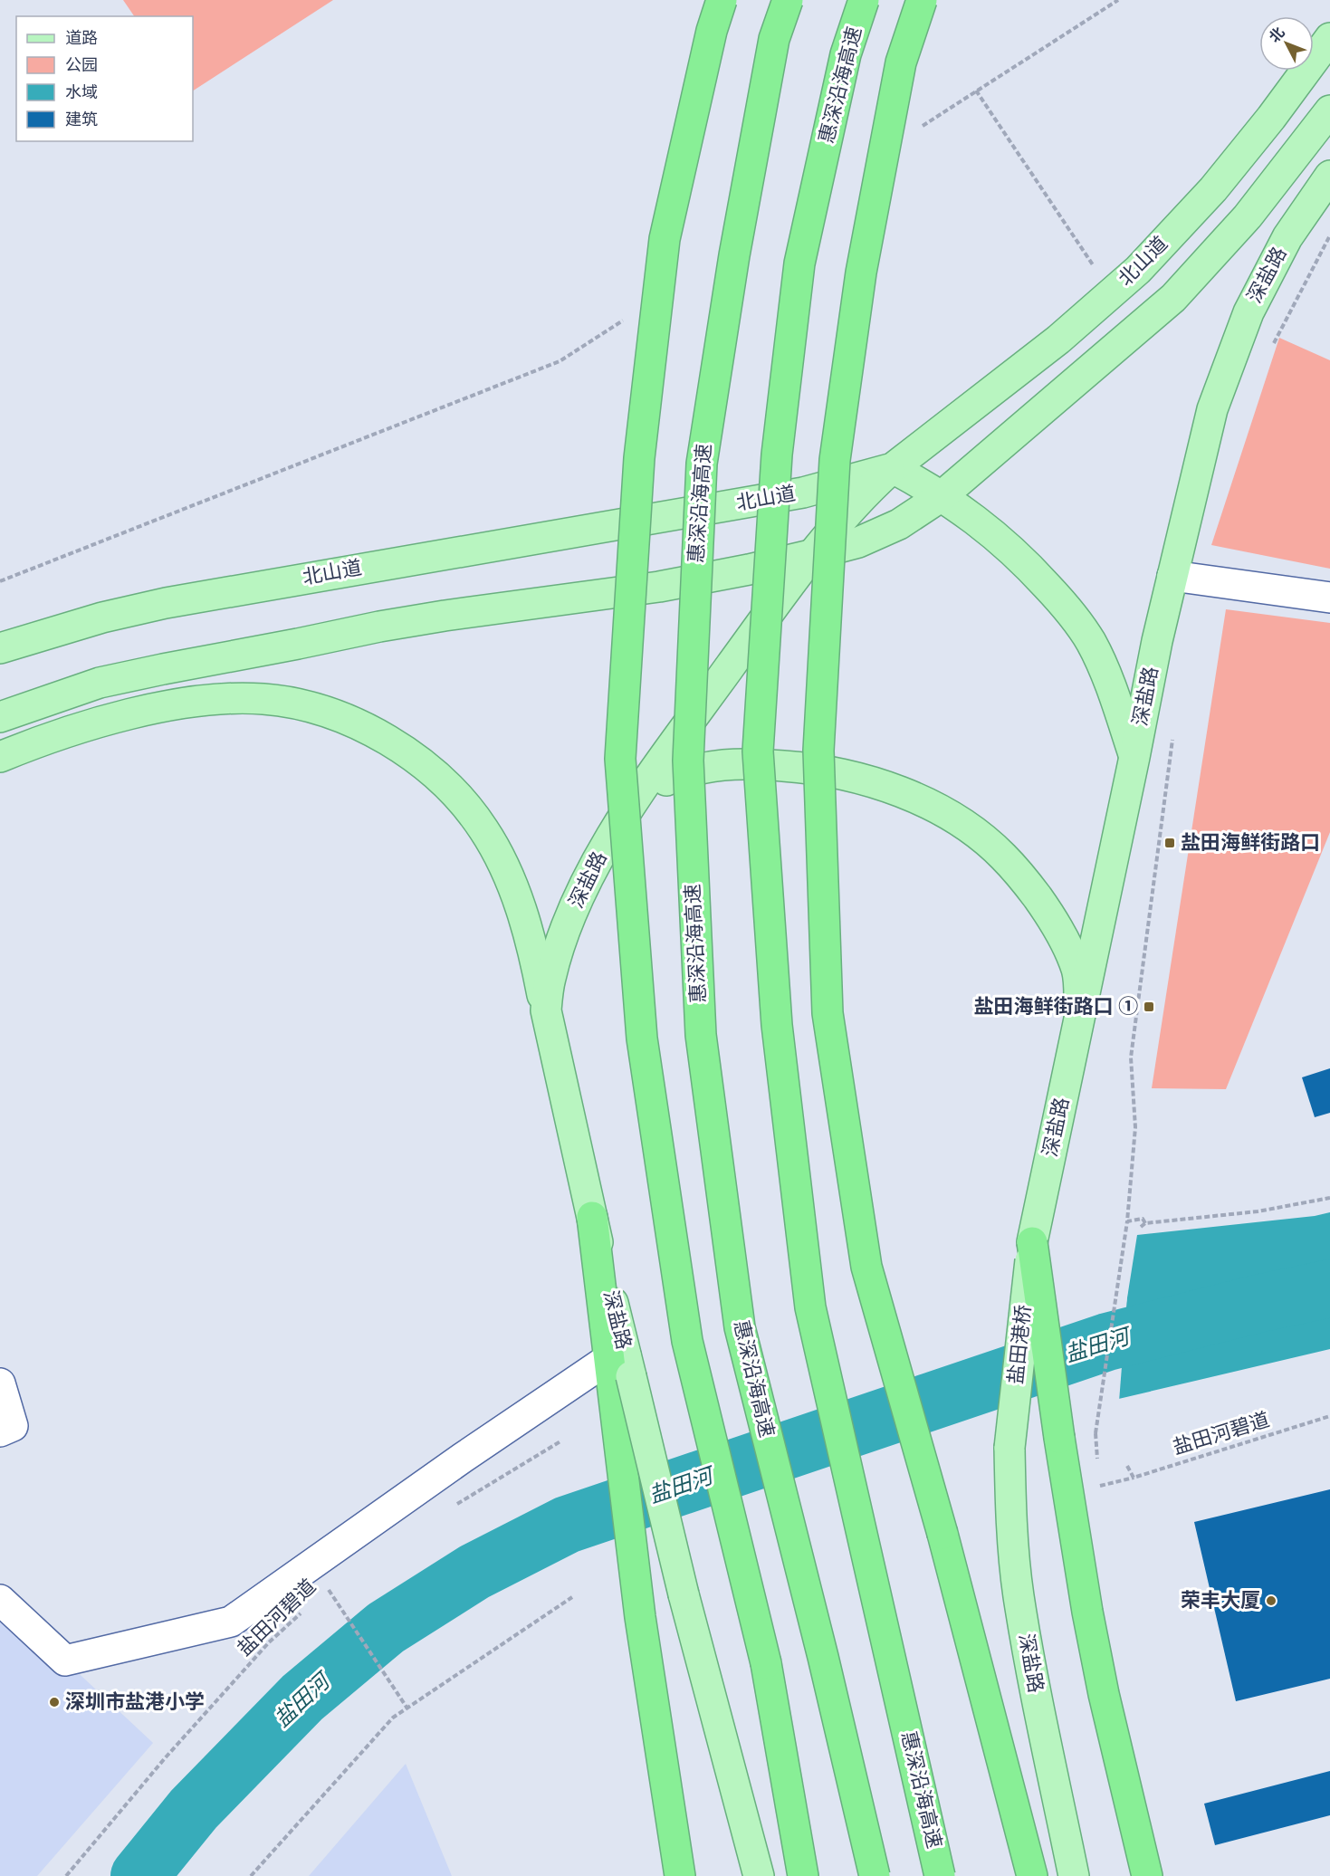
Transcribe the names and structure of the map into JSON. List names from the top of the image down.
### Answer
{
  "streets": {
    "highway": ["惠深沿海高速"],
    "main road": ["北山道", "深盐路", "盐田港桥"],
    "path": ["盐田河碧道"]
  },
  "crossings": [
    ["北山道", "深盐路"],
    ["深盐路", "盐田港桥"]
  ],
  "water": ["盐田河"],
  "places": {
    "transit": ["盐田海鲜街路口", "盐田海鲜街路口 ①"],
    "other": ["荣丰大厦", "深圳市盐港小学"]
  },
  "legend": [
    "道路",
    "公园",
    "水域",
    "建筑"
  ],
  "north": "top left"
}
